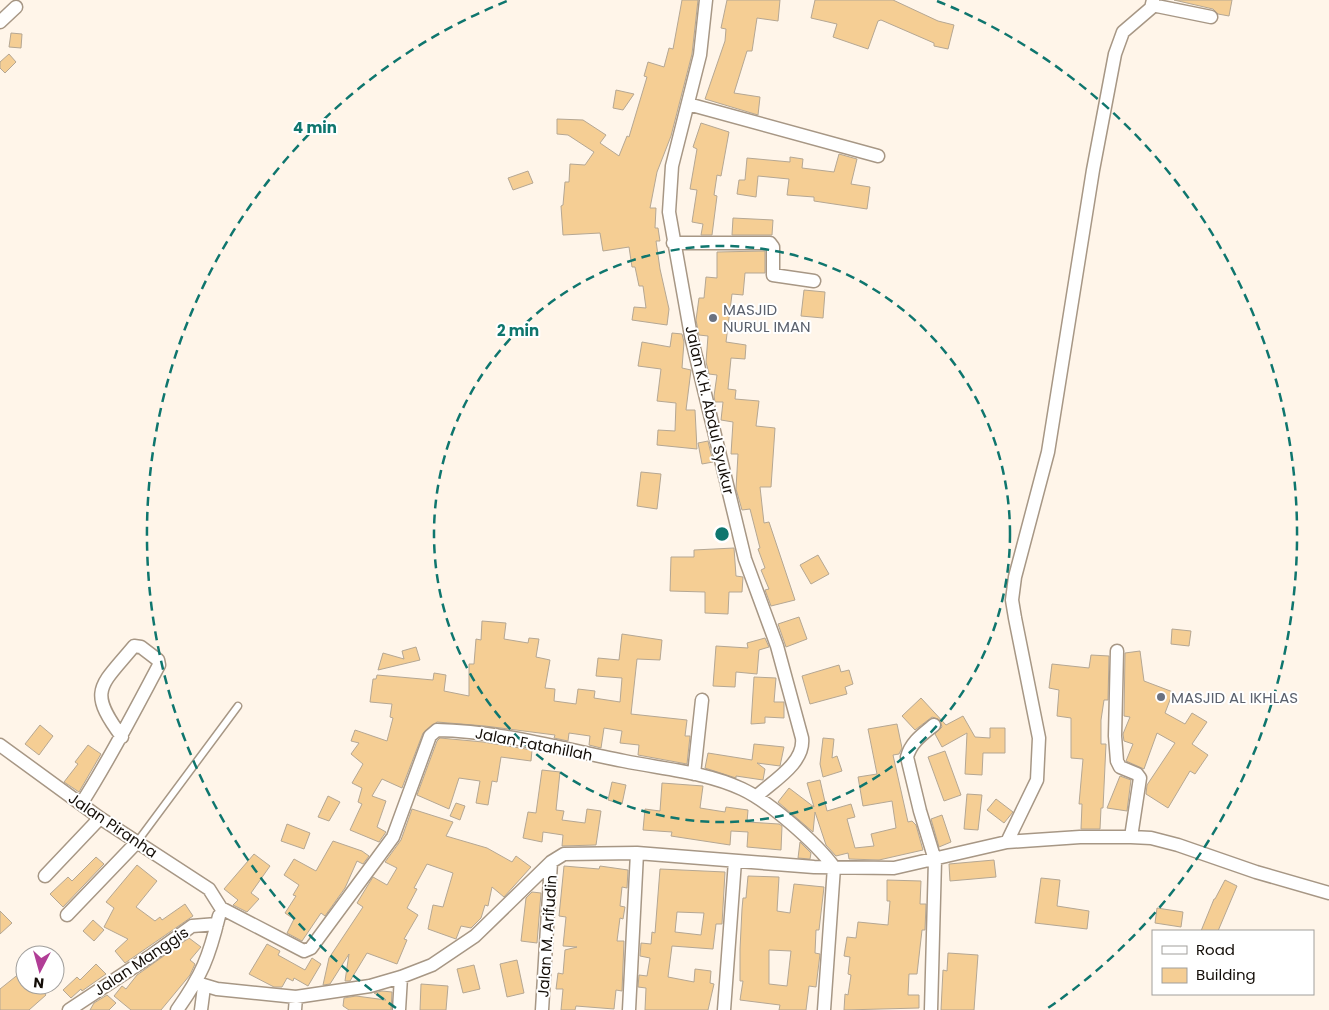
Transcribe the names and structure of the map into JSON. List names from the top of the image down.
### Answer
{
  "streets": {
    "street": [
      "Jalan K.H. Abdul Syukur",
      "Jalan Fatahillah",
      "Jalan Piranha",
      "Jalan M. Arifudin",
      "Jalan Manggis"
    ]
  },
  "crossings": [
    ["Jalan K.H. Abdul Syukur", "Jalan Fatahillah"],
    ["Jalan Fatahillah", "Jalan Piranha"]
  ],
  "places": ["MASJID NURUL IMAN", "MASJID AL IKHLAS"],
  "legend": ["Road", "Building"],
  "north": "bottom",
  "rings": ["4 min", "2 min"]
}
